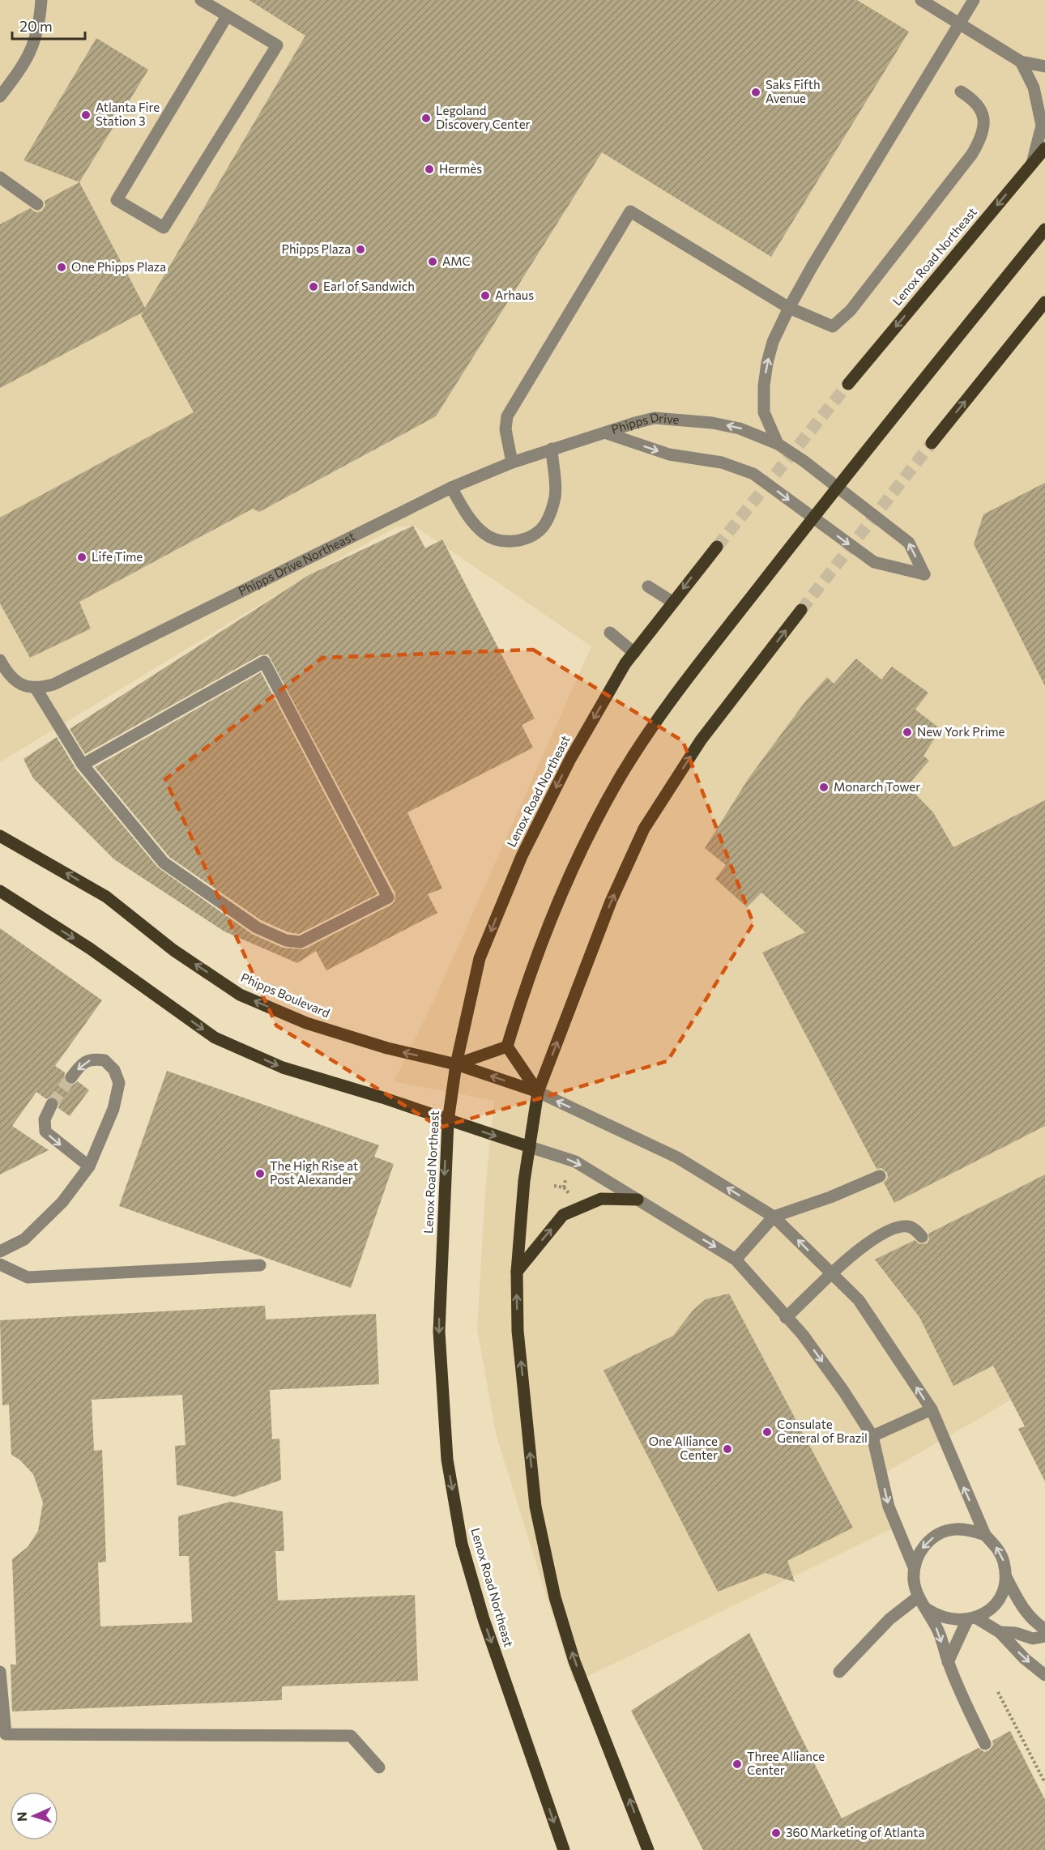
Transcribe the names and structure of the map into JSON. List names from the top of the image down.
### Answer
{
  "streets": {
    "main road": ["Lenox Road Northeast", "Phipps Boulevard"],
    "street": ["Phipps Drive", "Phipps Drive Northeast"]
  },
  "crossings": [
    ["Lenox Road Northeast", "Phipps Boulevard"],
    ["Phipps Drive", "Phipps Drive Northeast"]
  ],
  "places": [
    "Saks Fifth Avenue",
    "Atlanta Fire Station 3",
    "Legoland Discovery Center",
    "Hermès",
    "Phipps Plaza",
    "AMC",
    "One Phipps Plaza",
    "Earl of Sandwich",
    "Arhaus",
    "Life Time",
    "New York Prime",
    "Monarch Tower",
    "The High Rise at Post Alexander",
    "Consulate General of Brazil",
    "One Alliance Center",
    "Three Alliance Center",
    "360 Marketing of Atlanta"
  ],
  "scale_bar": "20 m",
  "north": "left"
}
